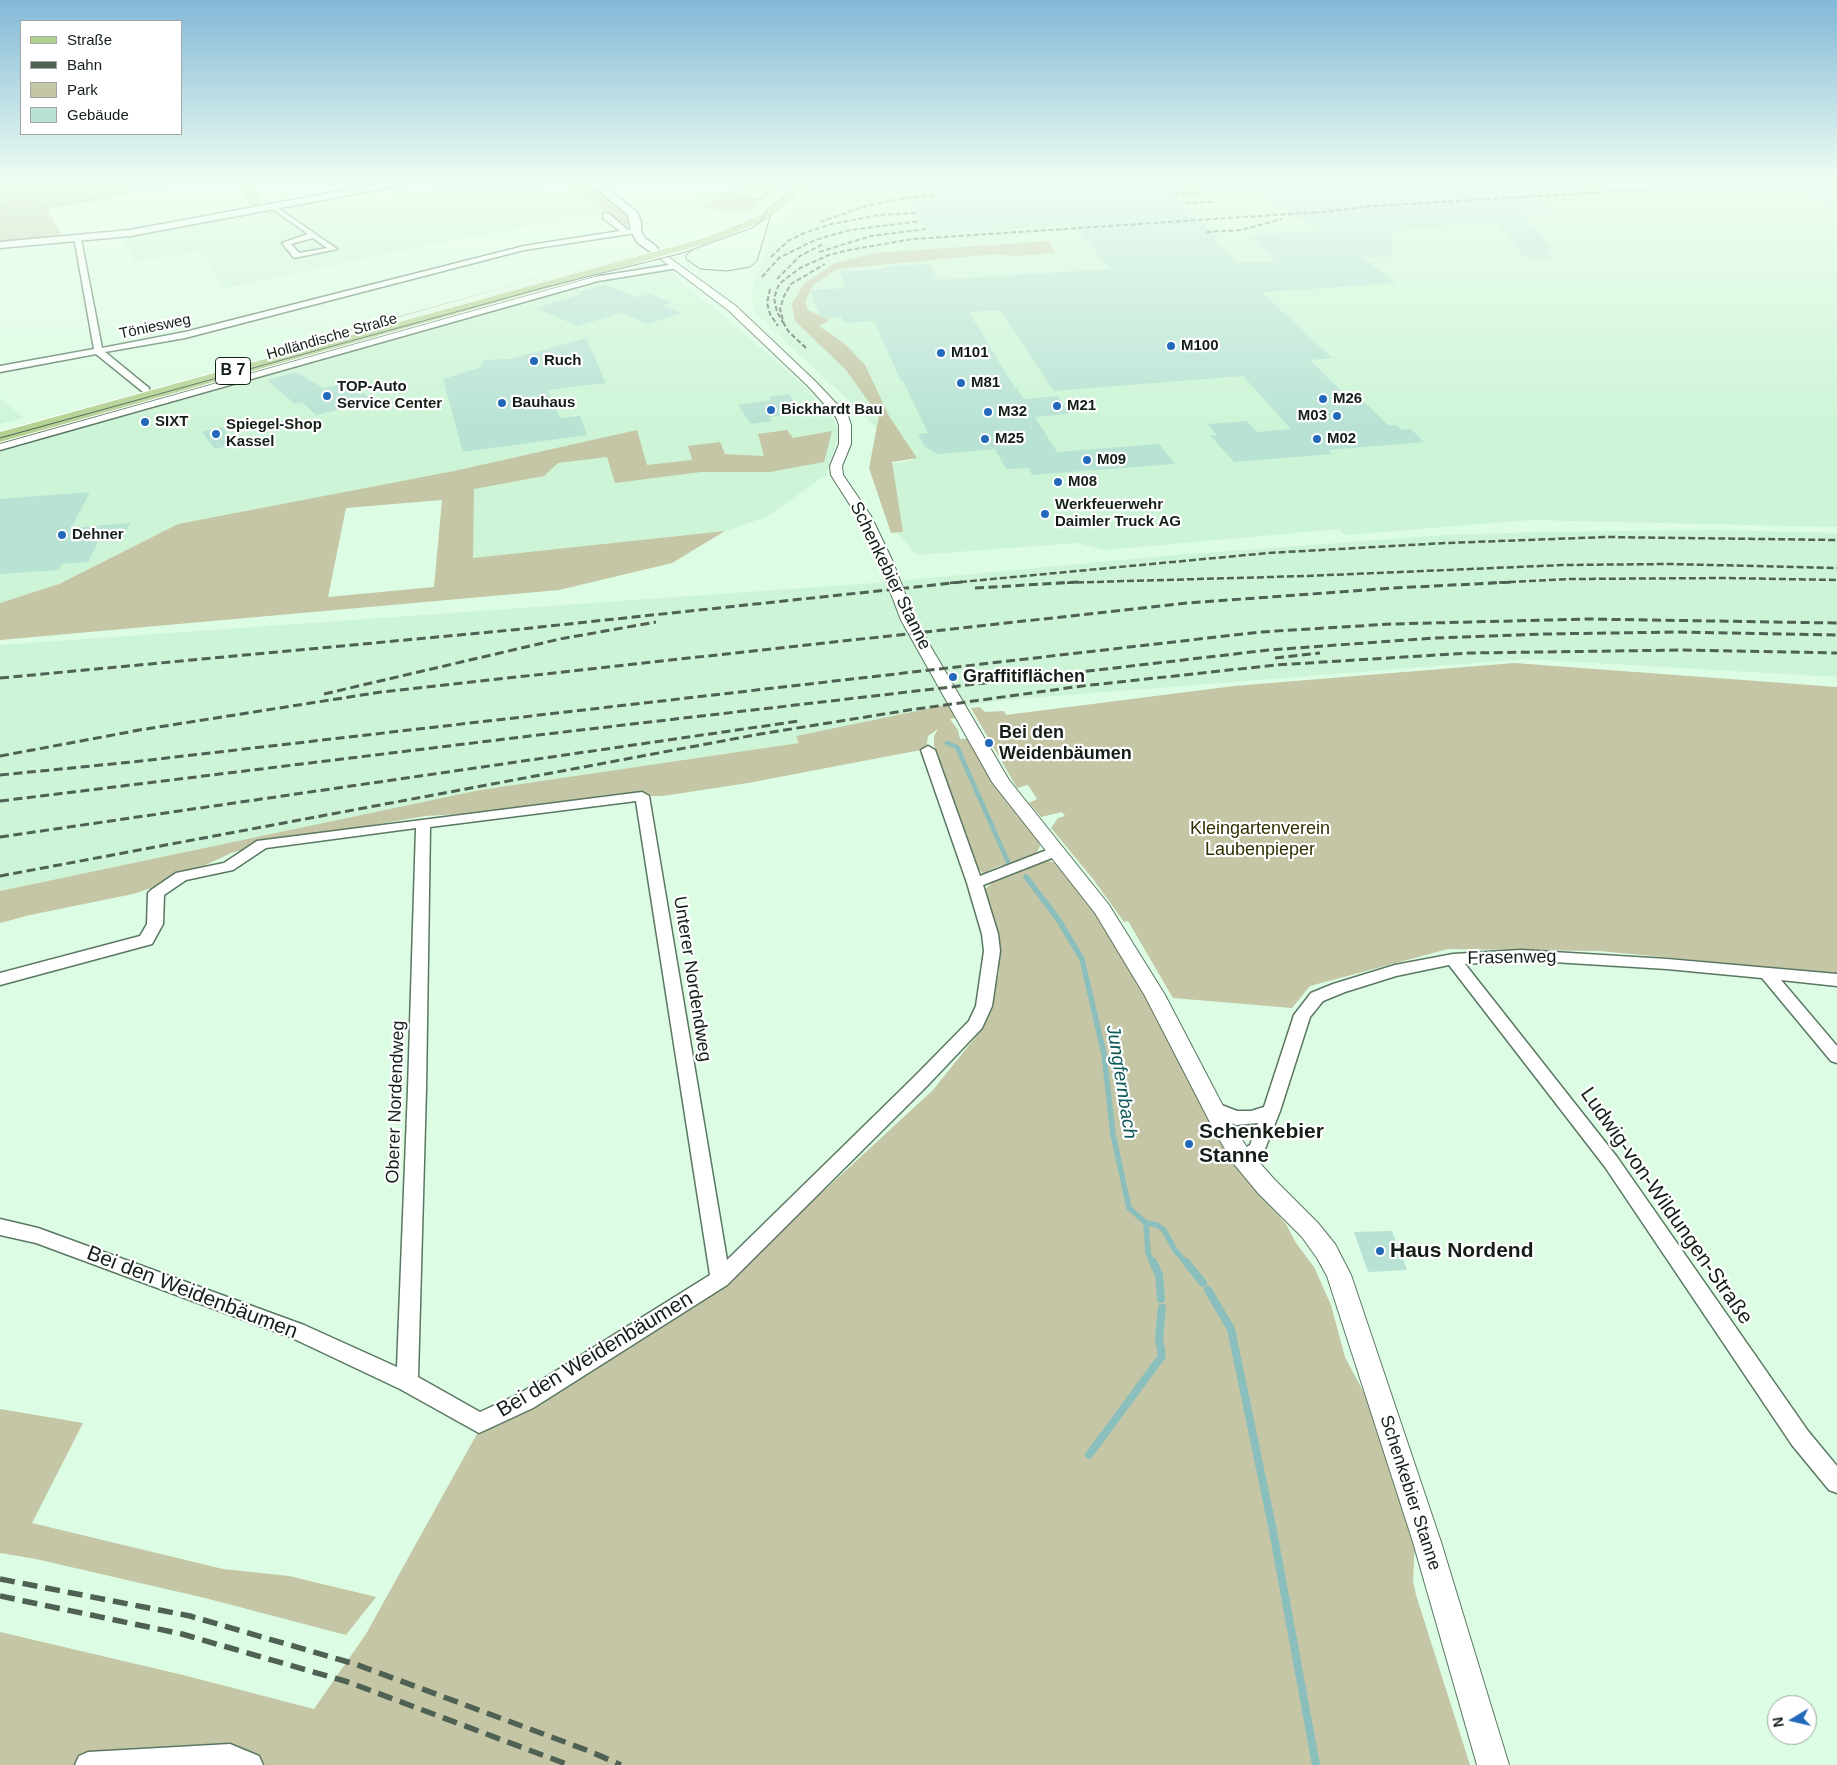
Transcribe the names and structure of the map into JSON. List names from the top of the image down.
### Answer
{
  "streets": {
    "main road": ["Holländische Straße", "B 7"],
    "street": [
      "Töniesweg",
      "Schenkebier Stanne",
      "Frasenweg",
      "Unterer Nordendweg",
      "Oberer Nordendweg",
      "Ludwig-von-Wildungen-Straße",
      "Bei den Weidenbäumen"
    ]
  },
  "crossings": [
    ["Holländische Straße", "Schenkebier Stanne"],
    ["Schenkebier Stanne", "Frasenweg"],
    ["Frasenweg", "Ludwig-von-Wildungen-Straße"],
    ["Unterer Nordendweg", "Oberer Nordendweg"],
    ["Unterer Nordendweg", "Bei den Weidenbäumen"],
    ["Oberer Nordendweg", "Bei den Weidenbäumen"]
  ],
  "water": ["Jungfernbach"],
  "parks": ["Kleingartenverein Laubenpieper"],
  "places": [
    "M100",
    "M101",
    "Ruch",
    "M81",
    "TOP-Auto Service Center",
    "M26",
    "Bauhaus",
    "M21",
    "Bickhardt Bau",
    "M32",
    "M03",
    "SIXT",
    "Spiegel-Shop Kassel",
    "M25",
    "M02",
    "M09",
    "M08",
    "Werkfeuerwehr Daimler Truck AG",
    "Dehner",
    "Graffitiflächen",
    "Bei den Weidenbäumen",
    "Schenkebier Stanne",
    "Haus Nordend"
  ],
  "legend": [
    "Straße",
    "Bahn",
    "Park",
    "Gebäude"
  ],
  "north": "left"
}
